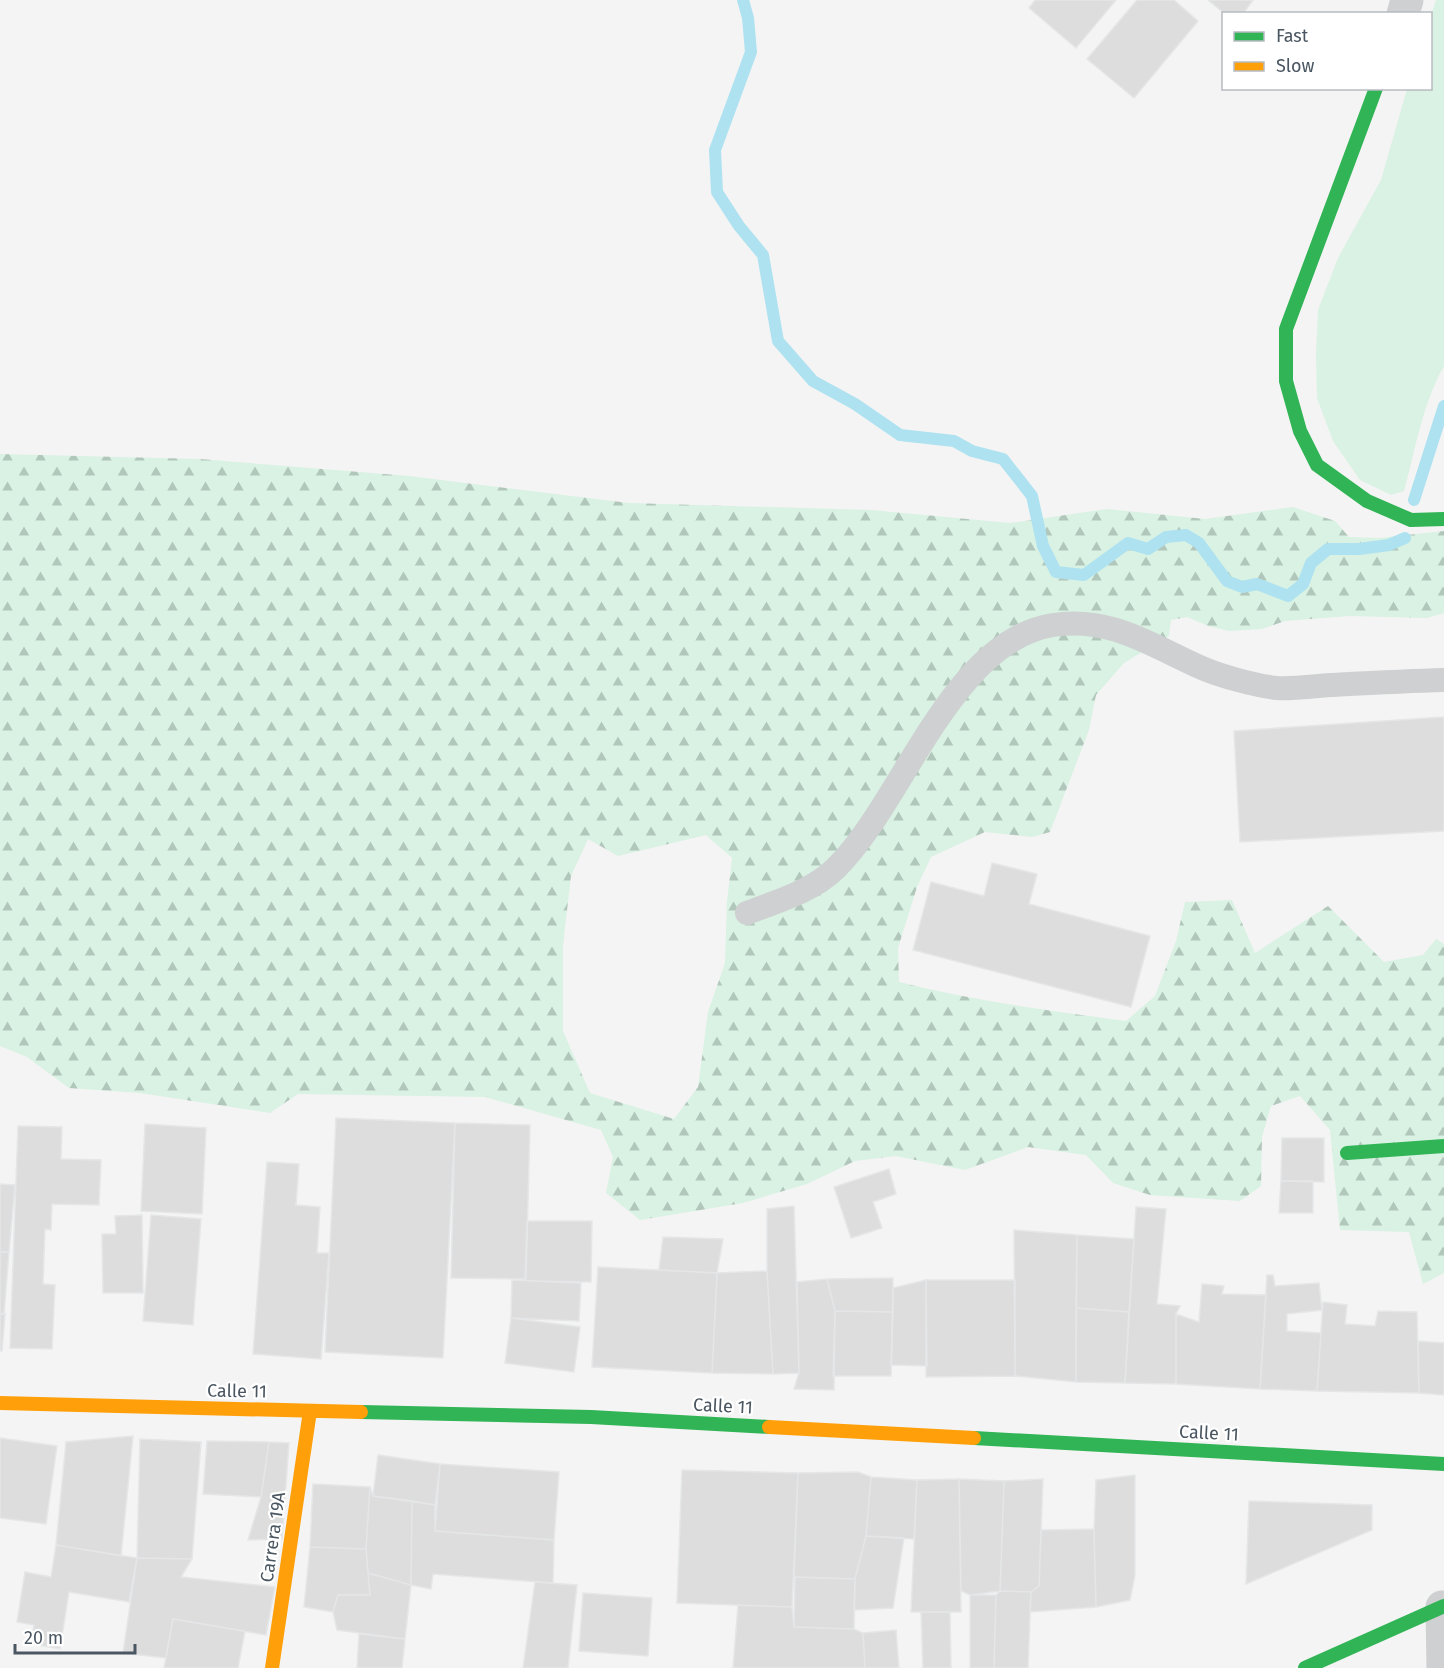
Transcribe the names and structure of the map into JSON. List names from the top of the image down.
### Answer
{
  "streets": {
    "street": ["Calle 11", "Carrera 19A"]
  },
  "crossings": [
    ["Calle 11", "Carrera 19A"]
  ],
  "legend": ["Fast", "Slow"],
  "scale_bar": "20 m"
}
